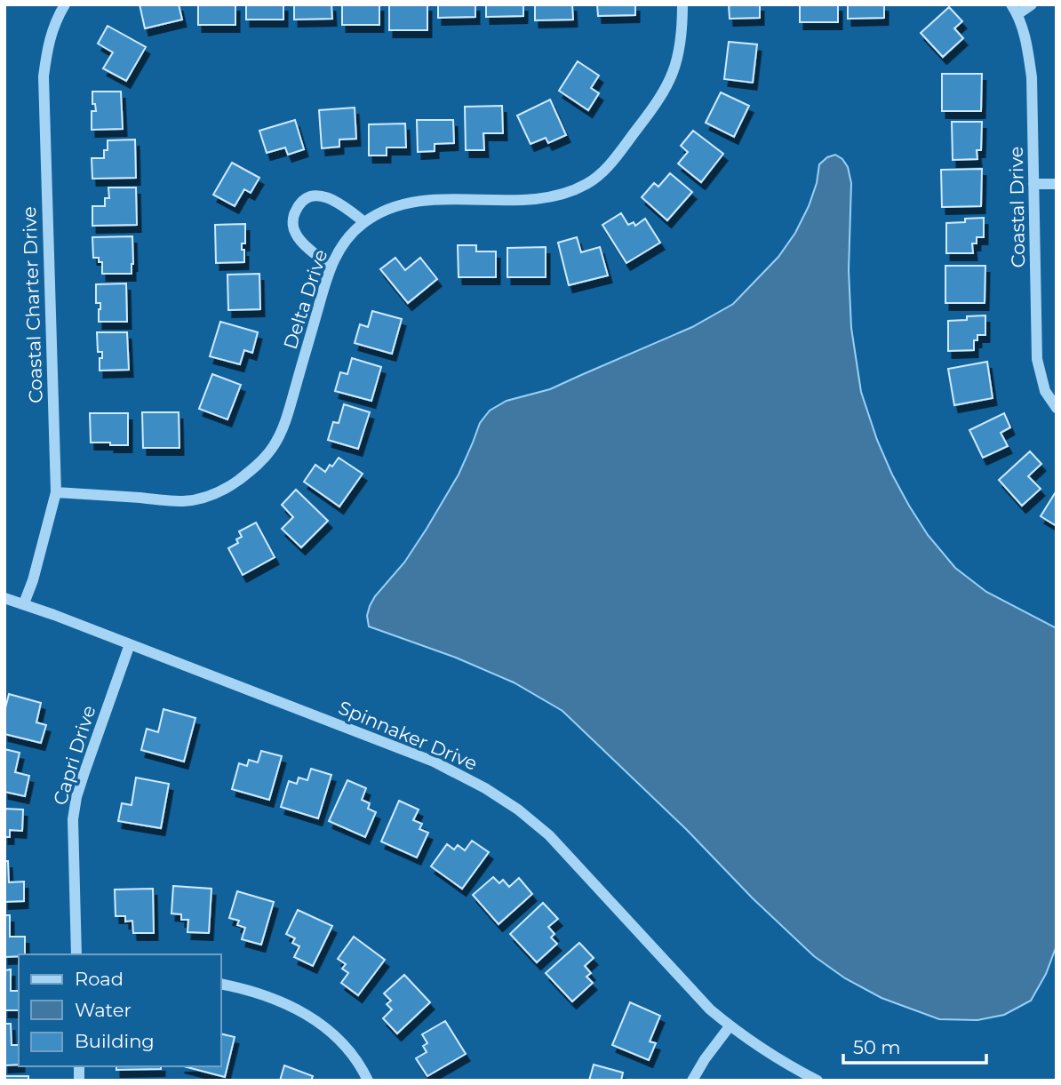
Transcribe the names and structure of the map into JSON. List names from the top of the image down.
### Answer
{
  "streets": {
    "street": [
      "Coastal Drive",
      "Delta Drive",
      "Coastal Charter Drive",
      "Spinnaker Drive",
      "Capri Drive"
    ]
  },
  "crossings": [
    ["Delta Drive", "Coastal Charter Drive"],
    ["Coastal Charter Drive", "Spinnaker Drive"],
    ["Spinnaker Drive", "Capri Drive"]
  ],
  "legend": ["Road", "Water", "Building"],
  "scale_bar": "50 m"
}
